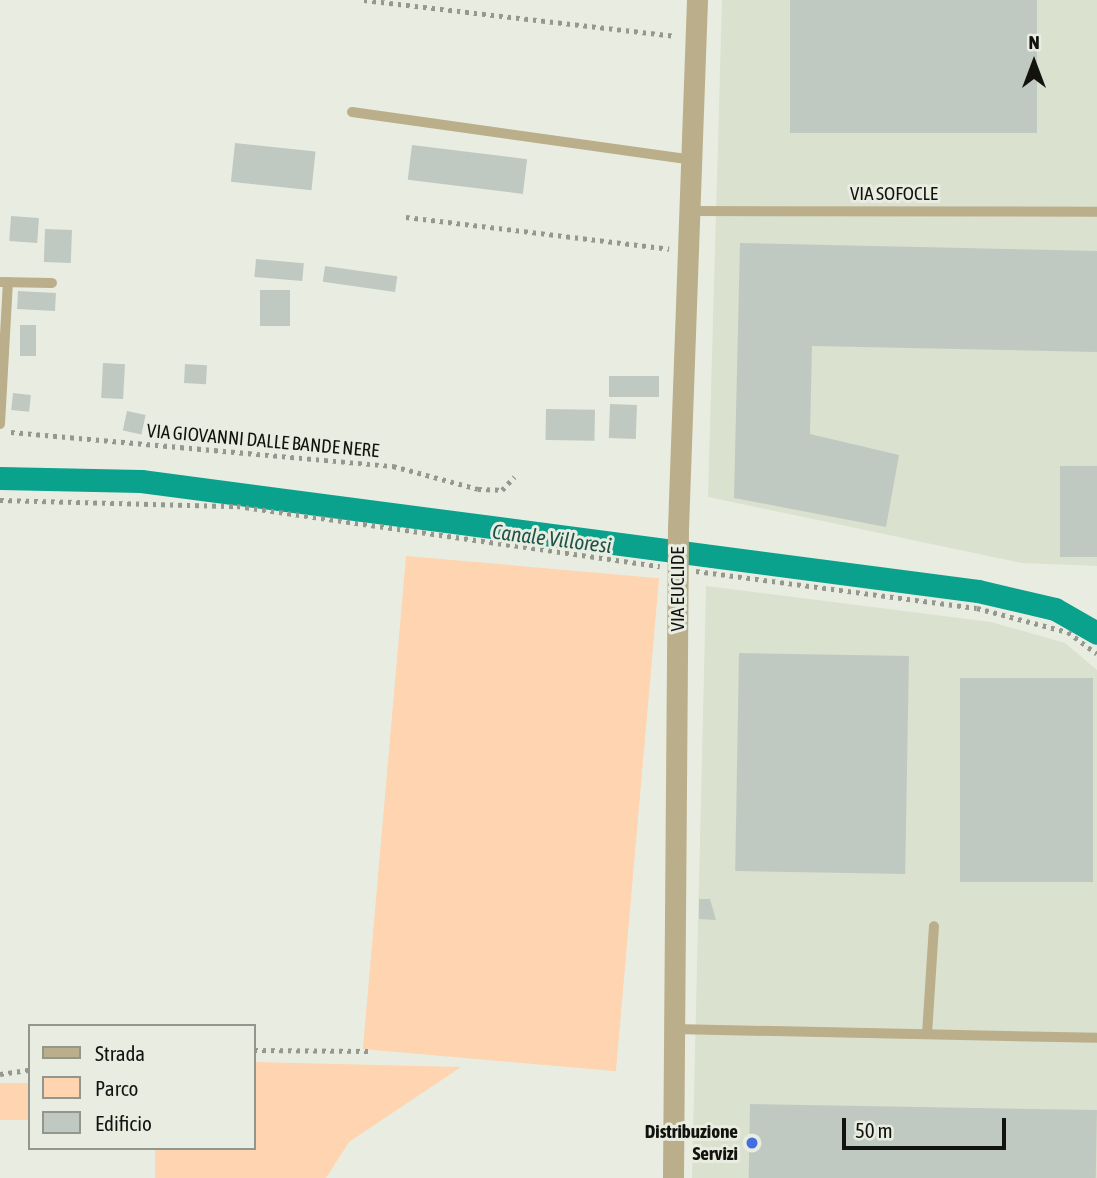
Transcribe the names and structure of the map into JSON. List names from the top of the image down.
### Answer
{
  "streets": {
    "street": ["VIA EUCLIDE"],
    "lane": ["VIA SOFOCLE"],
    "path": ["VIA GIOVANNI DALLE BANDE NERE"]
  },
  "crossings": [
    ["VIA SOFOCLE", "VIA EUCLIDE"]
  ],
  "water": ["Canale Villoresi"],
  "places": ["Distribuzione Servizi"],
  "legend": ["Strada", "Parco", "Edificio"],
  "scale_bar": "50 m",
  "north": "top"
}
